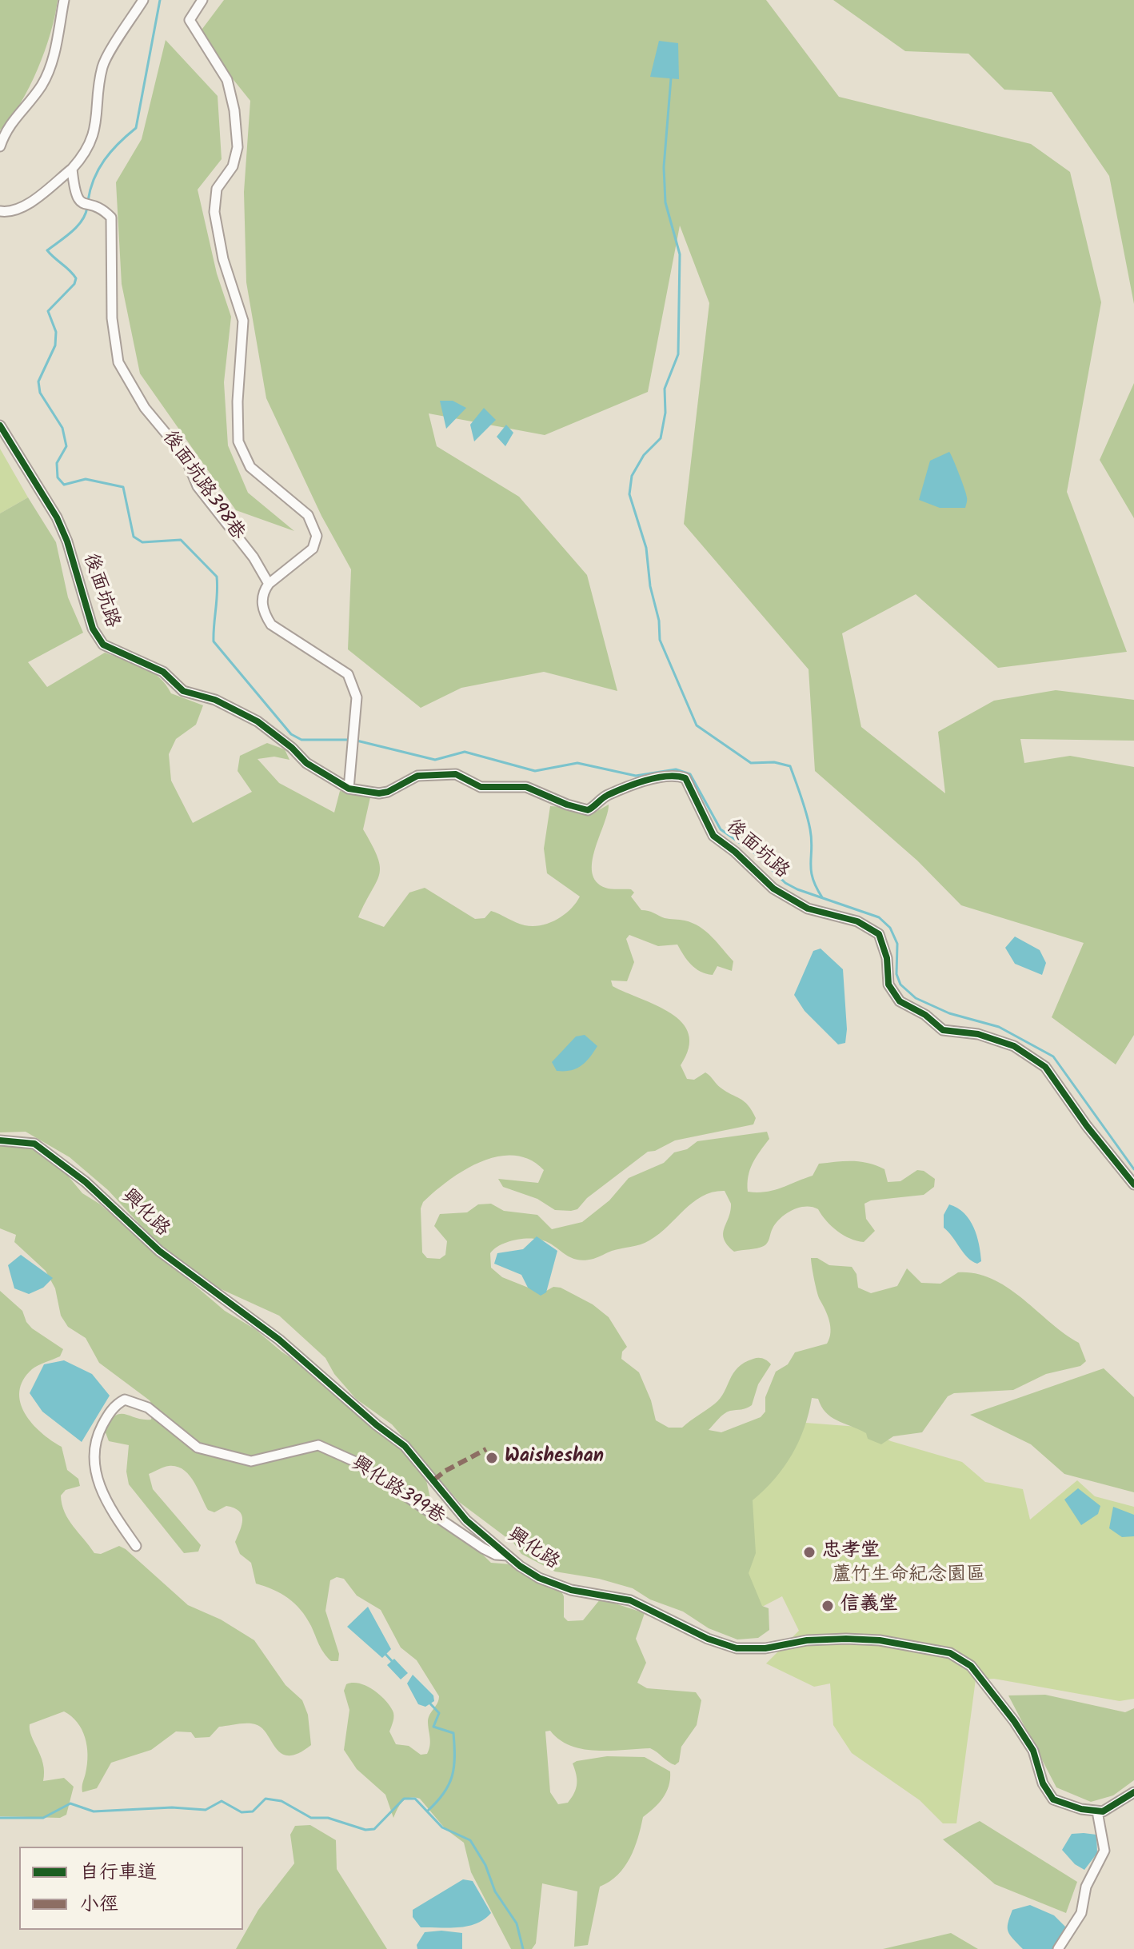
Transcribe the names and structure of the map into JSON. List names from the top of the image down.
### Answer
{
  "streets": {
    "street": [
      "後面坑路398巷",
      "後面坑路",
      "興化路",
      "興化路399巷"
    ]
  },
  "crossings": [
    ["興化路", "興化路399巷"]
  ],
  "parks": ["蘆竹生命紀念園區"],
  "places": ["Waisheshan", "忠孝堂", "信義堂"],
  "legend": ["自行車道", "小徑"]
}
